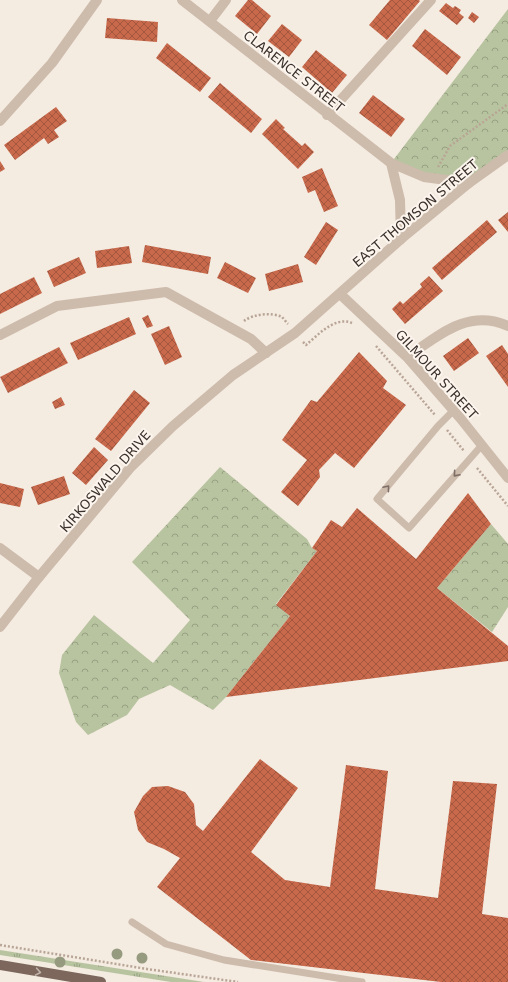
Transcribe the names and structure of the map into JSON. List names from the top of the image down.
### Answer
{
  "streets": {
    "street": [
      "CLARENCE STREET",
      "EAST THOMSON STREET",
      "GILMOUR STREET",
      "KIRKOSWALD DRIVE"
    ]
  },
  "crossings": [
    ["CLARENCE STREET", "EAST THOMSON STREET"],
    ["EAST THOMSON STREET", "GILMOUR STREET"],
    ["EAST THOMSON STREET", "KIRKOSWALD DRIVE"],
    ["GILMOUR STREET", "KIRKOSWALD DRIVE"]
  ]
}
